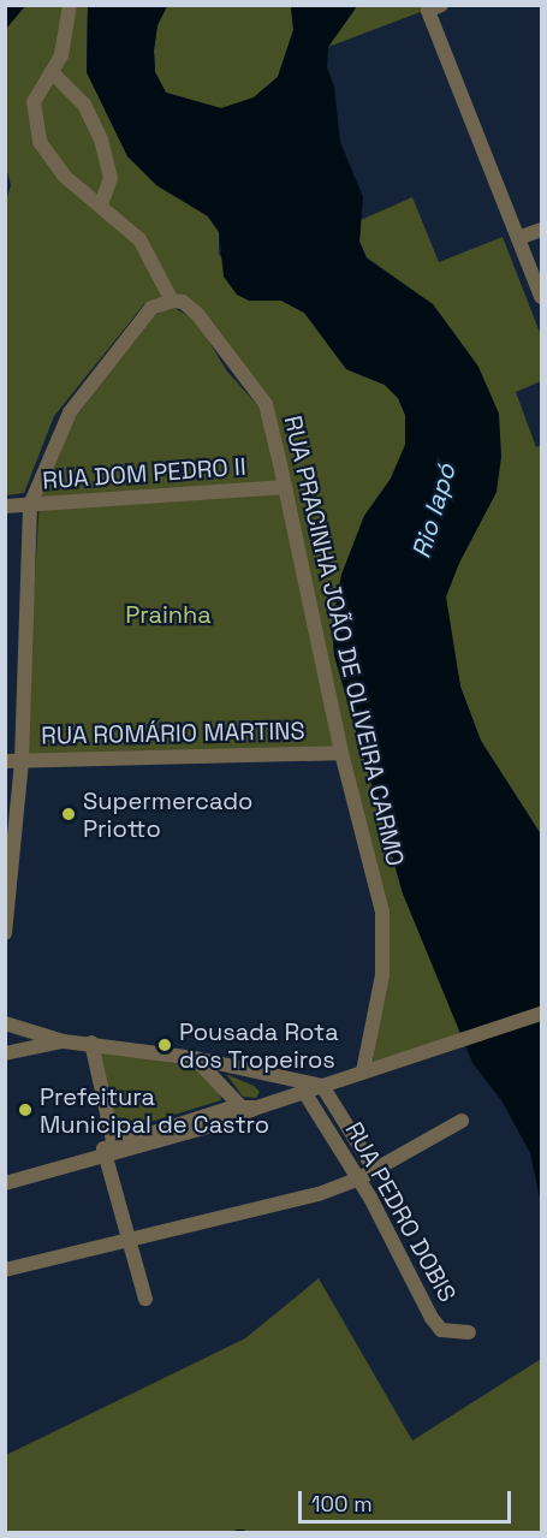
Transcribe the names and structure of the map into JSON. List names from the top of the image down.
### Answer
{
  "streets": {
    "street": [
      "RUA DOM PEDRO II",
      "RUA PRACINHA JOÃO DE OLIVEIRA CARMO",
      "RUA ROMÁRIO MARTINS",
      "RUA PEDRO DOBIS"
    ]
  },
  "crossings": [
    ["RUA DOM PEDRO II", "RUA PRACINHA JOÃO DE OLIVEIRA CARMO"],
    ["RUA PRACINHA JOÃO DE OLIVEIRA CARMO", "RUA ROMÁRIO MARTINS"]
  ],
  "water": ["Rio Iapó"],
  "parks": ["Prainha"],
  "places": ["Supermercado Priotto", "Pousada Rota dos Tropeiros", "Prefeitura Municipal de Castro"],
  "scale_bar": "100 m"
}
